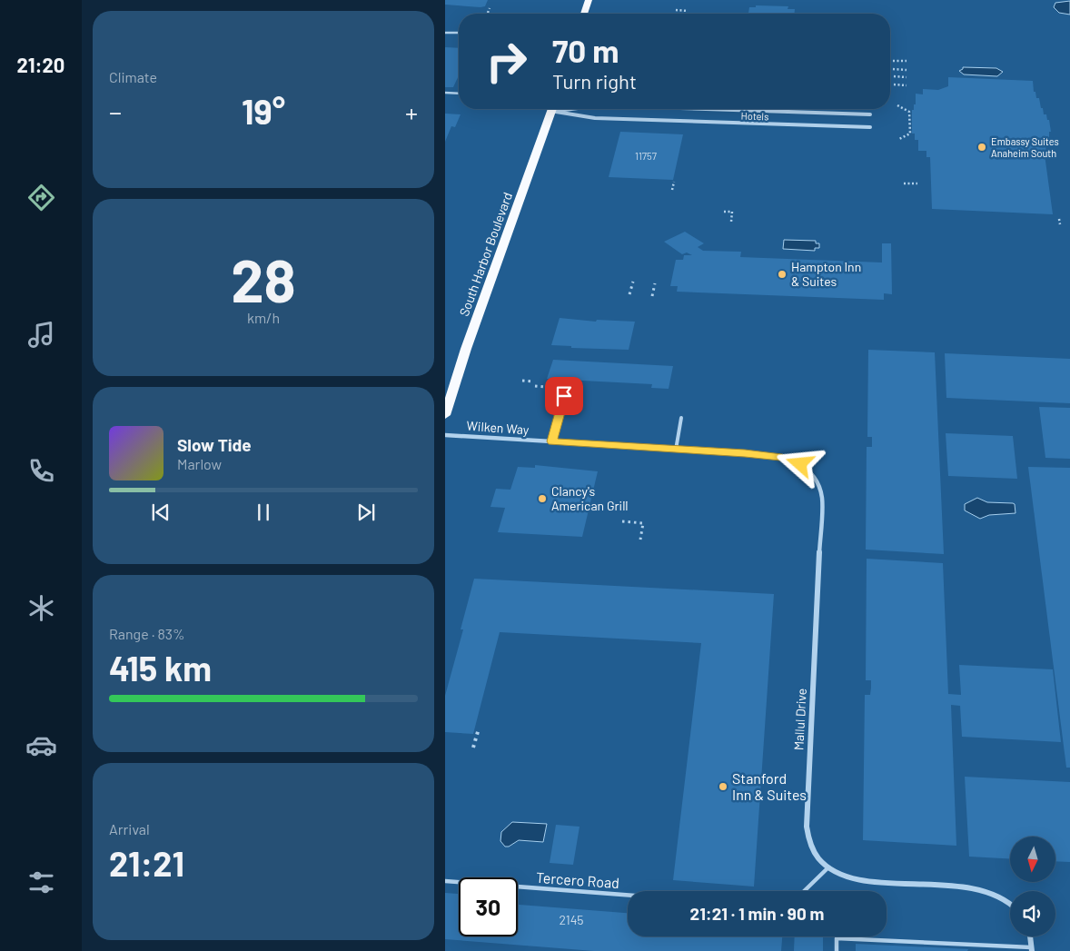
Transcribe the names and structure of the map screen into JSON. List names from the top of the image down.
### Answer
{
  "streets": {
    "main road": ["South Harbor Boulevard"],
    "street": ["Hotels", "Wilken Way", "Mallul Drive"],
    "lane": ["Tercero Road"]
  },
  "crossings": [
    ["Wilken Way", "Mallul Drive"]
  ],
  "places": [
    "Embassy Suites Anaheim South",
    "Hampton Inn & Suites",
    "Clancy's American Grill",
    "Stanford Inn & Suites"
  ],
  "house_numbers": ["11757", "2145"],
  "north": "bottom",
  "page": {
    "tabs": "21:20",
    "tile": [
      "Climate",
      ["28", "km/h"],
      ["Range · 83%", "415 km"],
      ["Arrival", "21:21"]
    ],
    "turn": ["70 m", "Turn right"],
    "heat": ["−", "19°", "+"],
    "song": ["Slow Tide", "Marlow"],
    "limit": "30",
    "trip": "21:21 · 1 min · 90 m"
  }
}
